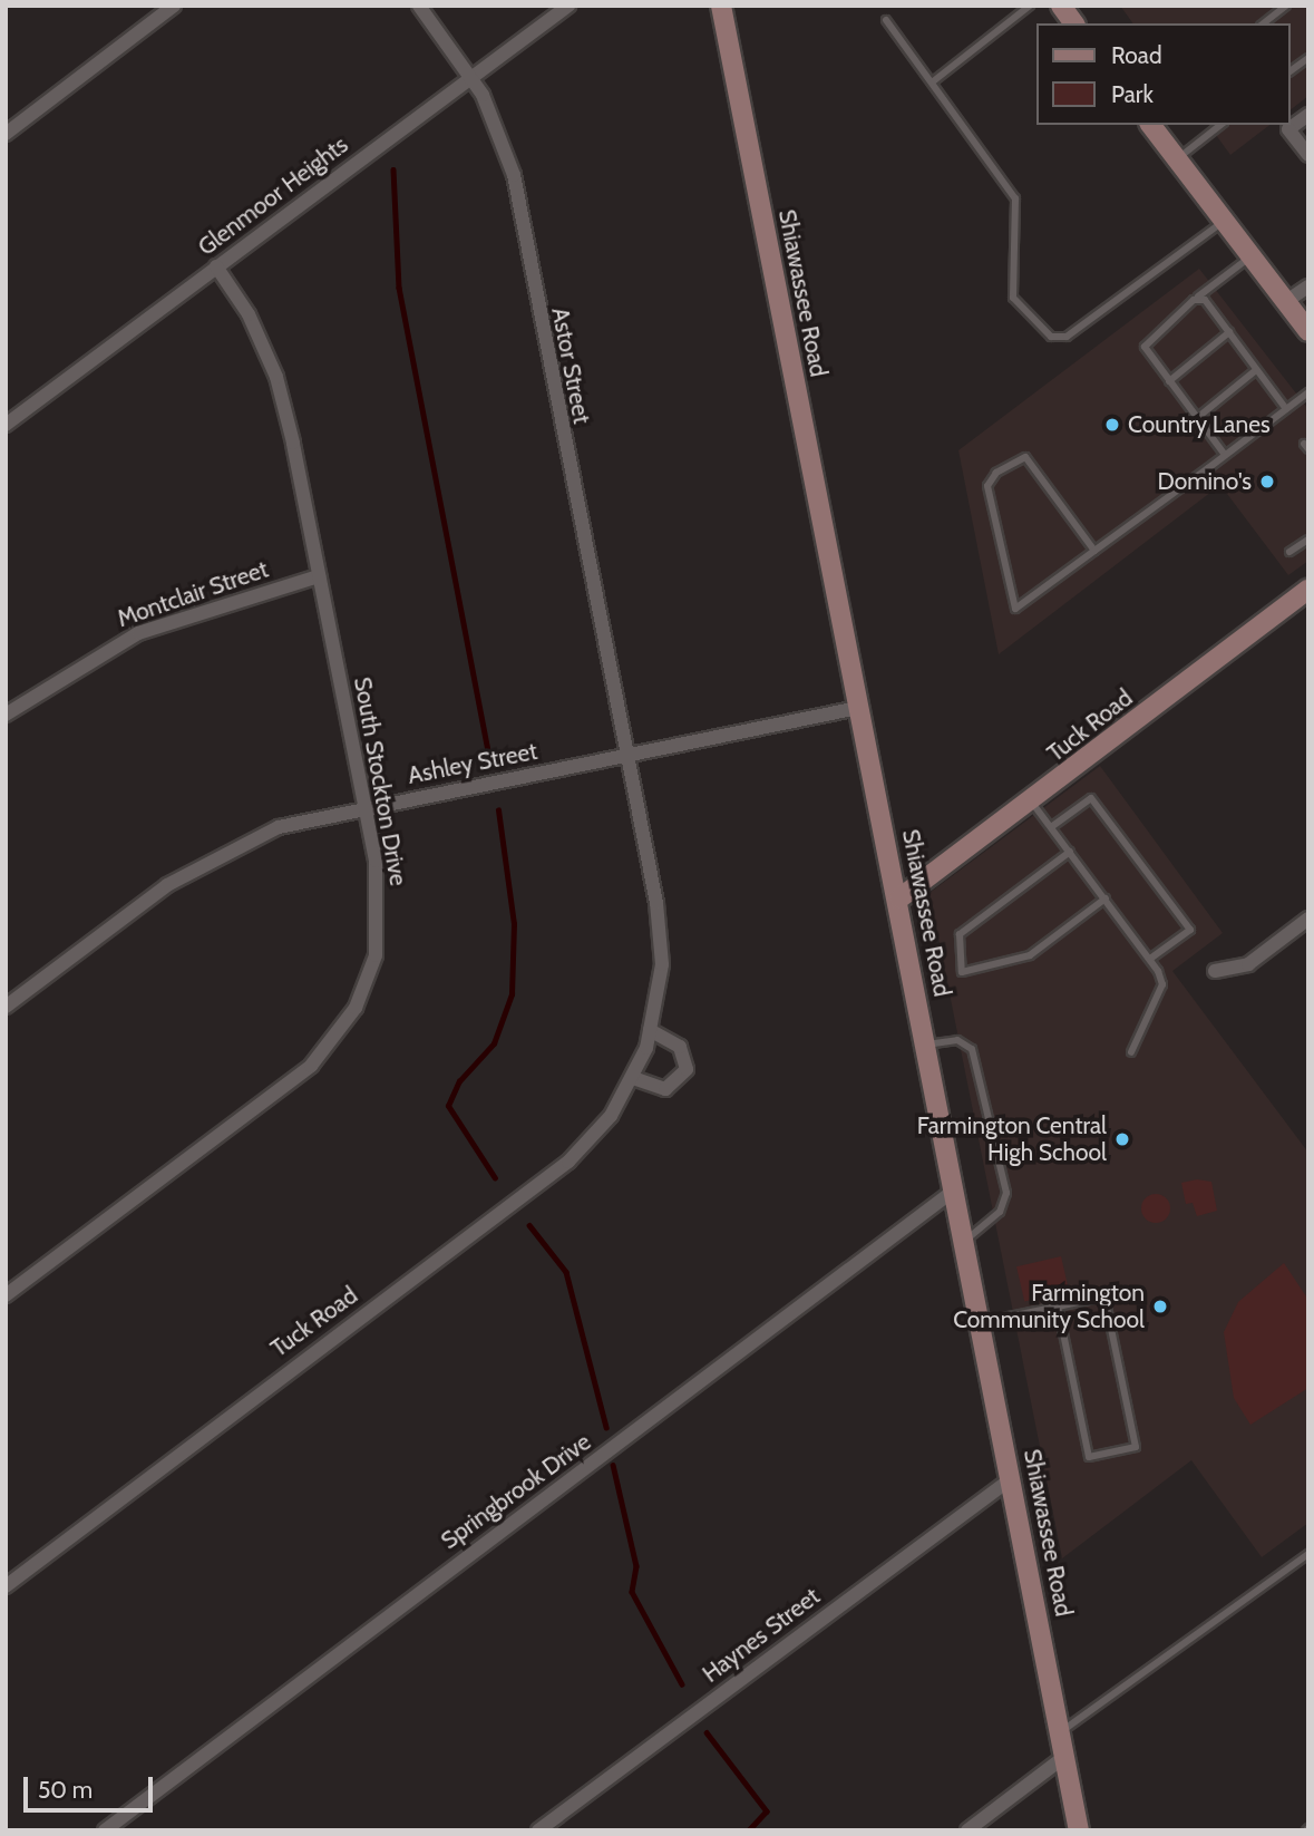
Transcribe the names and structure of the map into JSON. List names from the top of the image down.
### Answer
{
  "streets": {
    "street": [
      "Glenmoor Heights",
      "Shiawassee Road",
      "Astor Street",
      "Montclair Street",
      "Tuck Road",
      "Ashley Street",
      "South Stockton Drive",
      "Springbrook Drive",
      "Haynes Street"
    ]
  },
  "crossings": [
    ["Glenmoor Heights", "Astor Street"],
    ["Glenmoor Heights", "South Stockton Drive"],
    ["Shiawassee Road", "Tuck Road"],
    ["Shiawassee Road", "Ashley Street"],
    ["Shiawassee Road", "Springbrook Drive"],
    ["Shiawassee Road", "Haynes Street"],
    ["Astor Street", "Tuck Road"],
    ["Astor Street", "Ashley Street"],
    ["Montclair Street", "South Stockton Drive"],
    ["Tuck Road", "Ashley Street"],
    ["Ashley Street", "South Stockton Drive"]
  ],
  "places": [
    "Country Lanes",
    "Domino's",
    "Farmington Central High School",
    "Farmington Community School"
  ],
  "legend": ["Road", "Park"],
  "scale_bar": "50 m"
}
